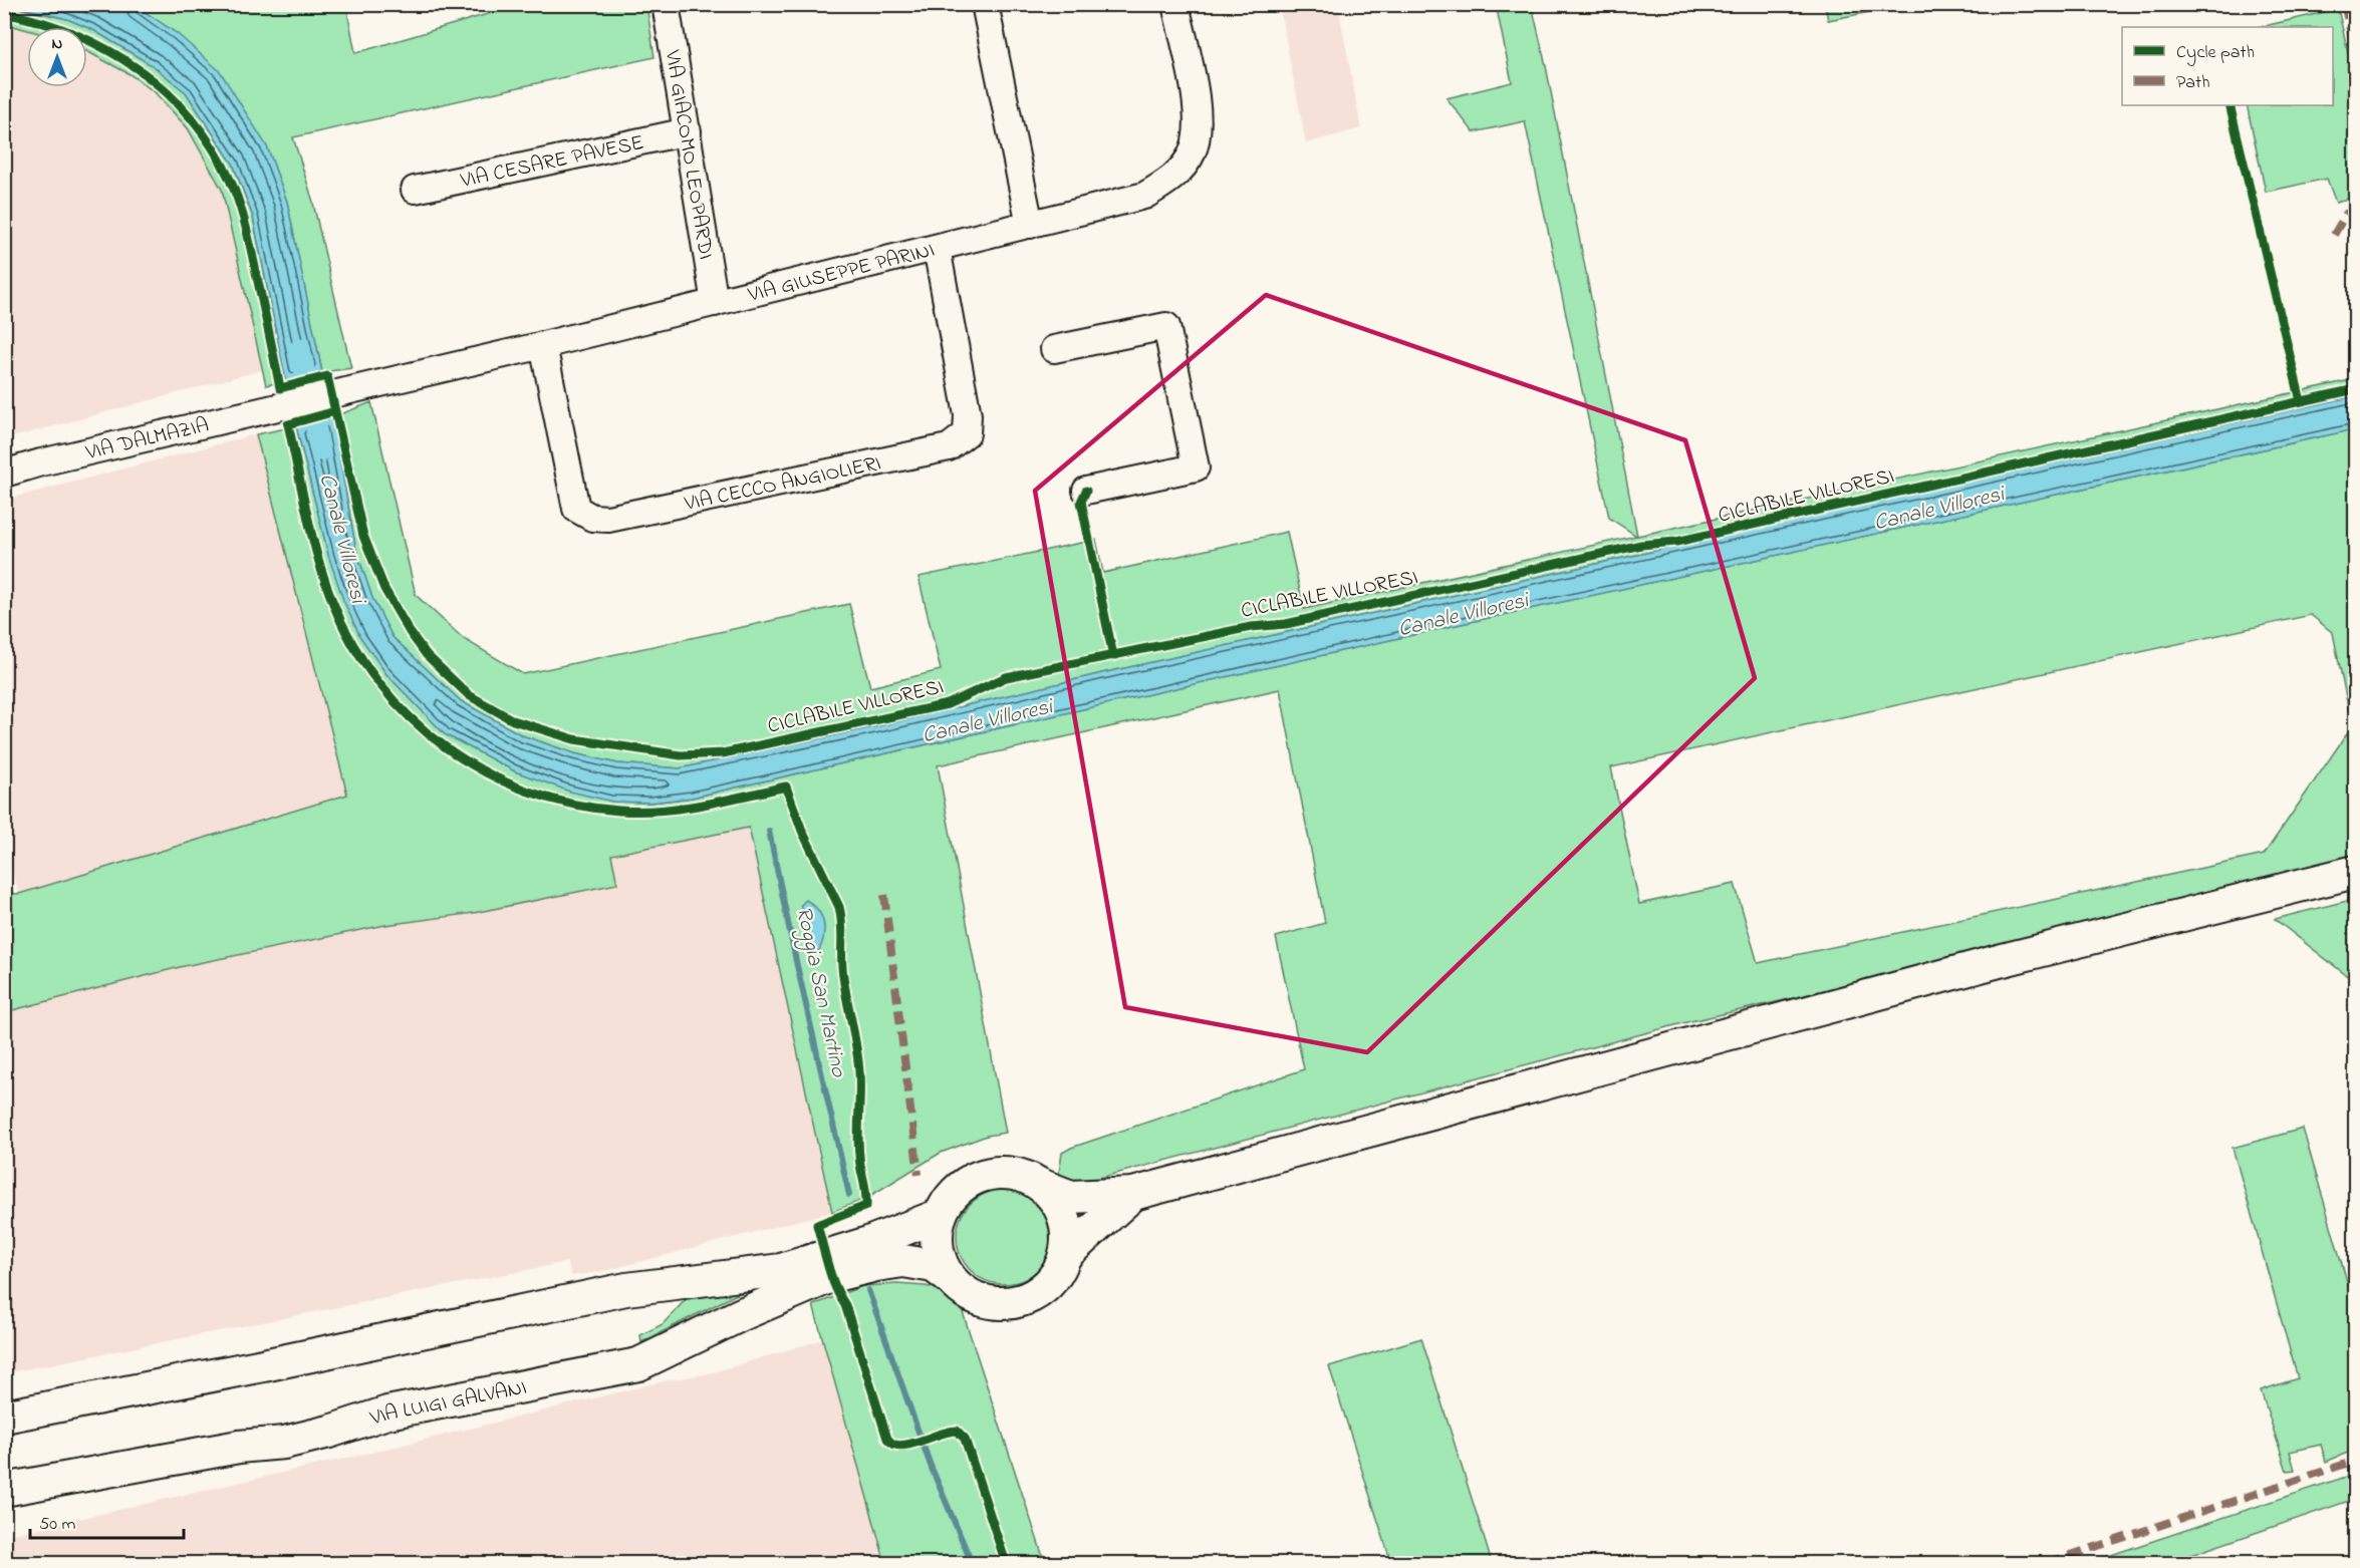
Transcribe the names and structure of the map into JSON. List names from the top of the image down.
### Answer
{
  "streets": {
    "main road": ["VIA LUIGI GALVANI"],
    "street": [
      "VIA GIACOMO LEOPARDI",
      "VIA CESARE PAVESE",
      "VIA GIUSEPPE PARINI",
      "VIA DALMAZIA",
      "VIA CECCO ANGIOLIERI"
    ],
    "cycle path": ["CICLABILE VILLORESI"]
  },
  "crossings": [
    ["VIA GIACOMO LEOPARDI", "VIA CESARE PAVESE"],
    ["VIA GIACOMO LEOPARDI", "VIA GIUSEPPE PARINI"],
    ["VIA GIUSEPPE PARINI", "VIA DALMAZIA"],
    ["VIA GIUSEPPE PARINI", "VIA CECCO ANGIOLIERI"]
  ],
  "water": ["Canale Villoresi", "Roggia San Martino"],
  "legend": ["Cycle path", "Path"],
  "scale_bar": "50 m",
  "north": "top"
}
